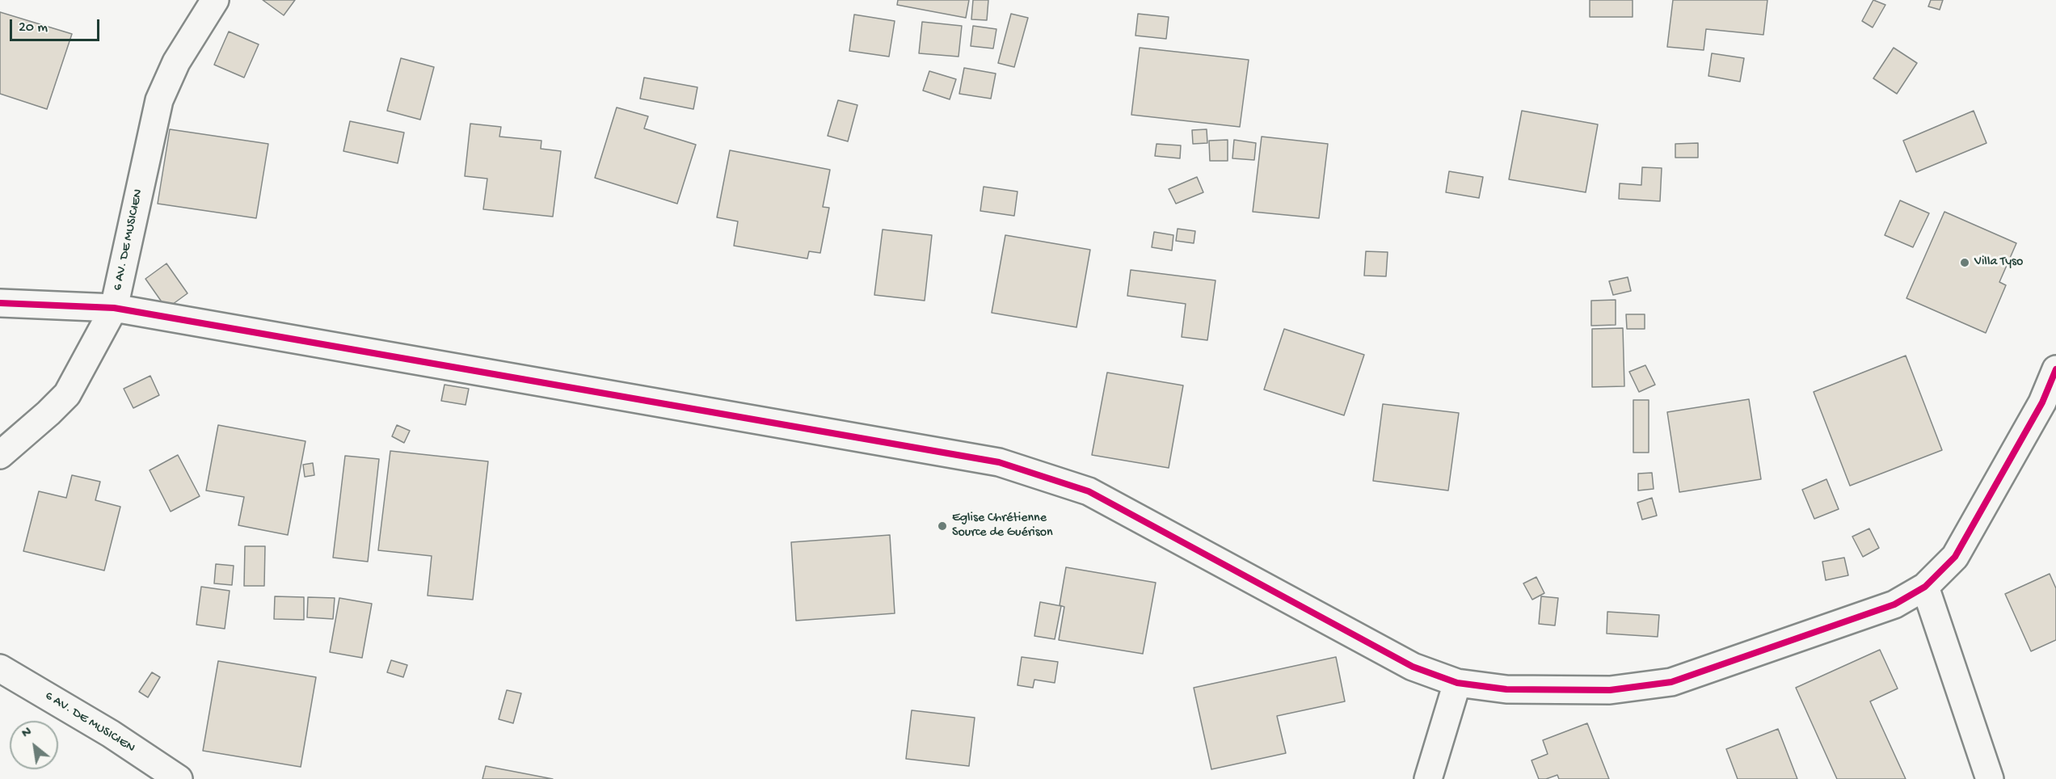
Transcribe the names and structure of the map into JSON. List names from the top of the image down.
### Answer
{
  "streets": {
    "street": ["6 AV. DE MUSICIEN"]
  },
  "places": ["Villa Tyso", "Eglise Chrétienne Source de Guérison"],
  "scale_bar": "20 m",
  "north": "top left"
}
